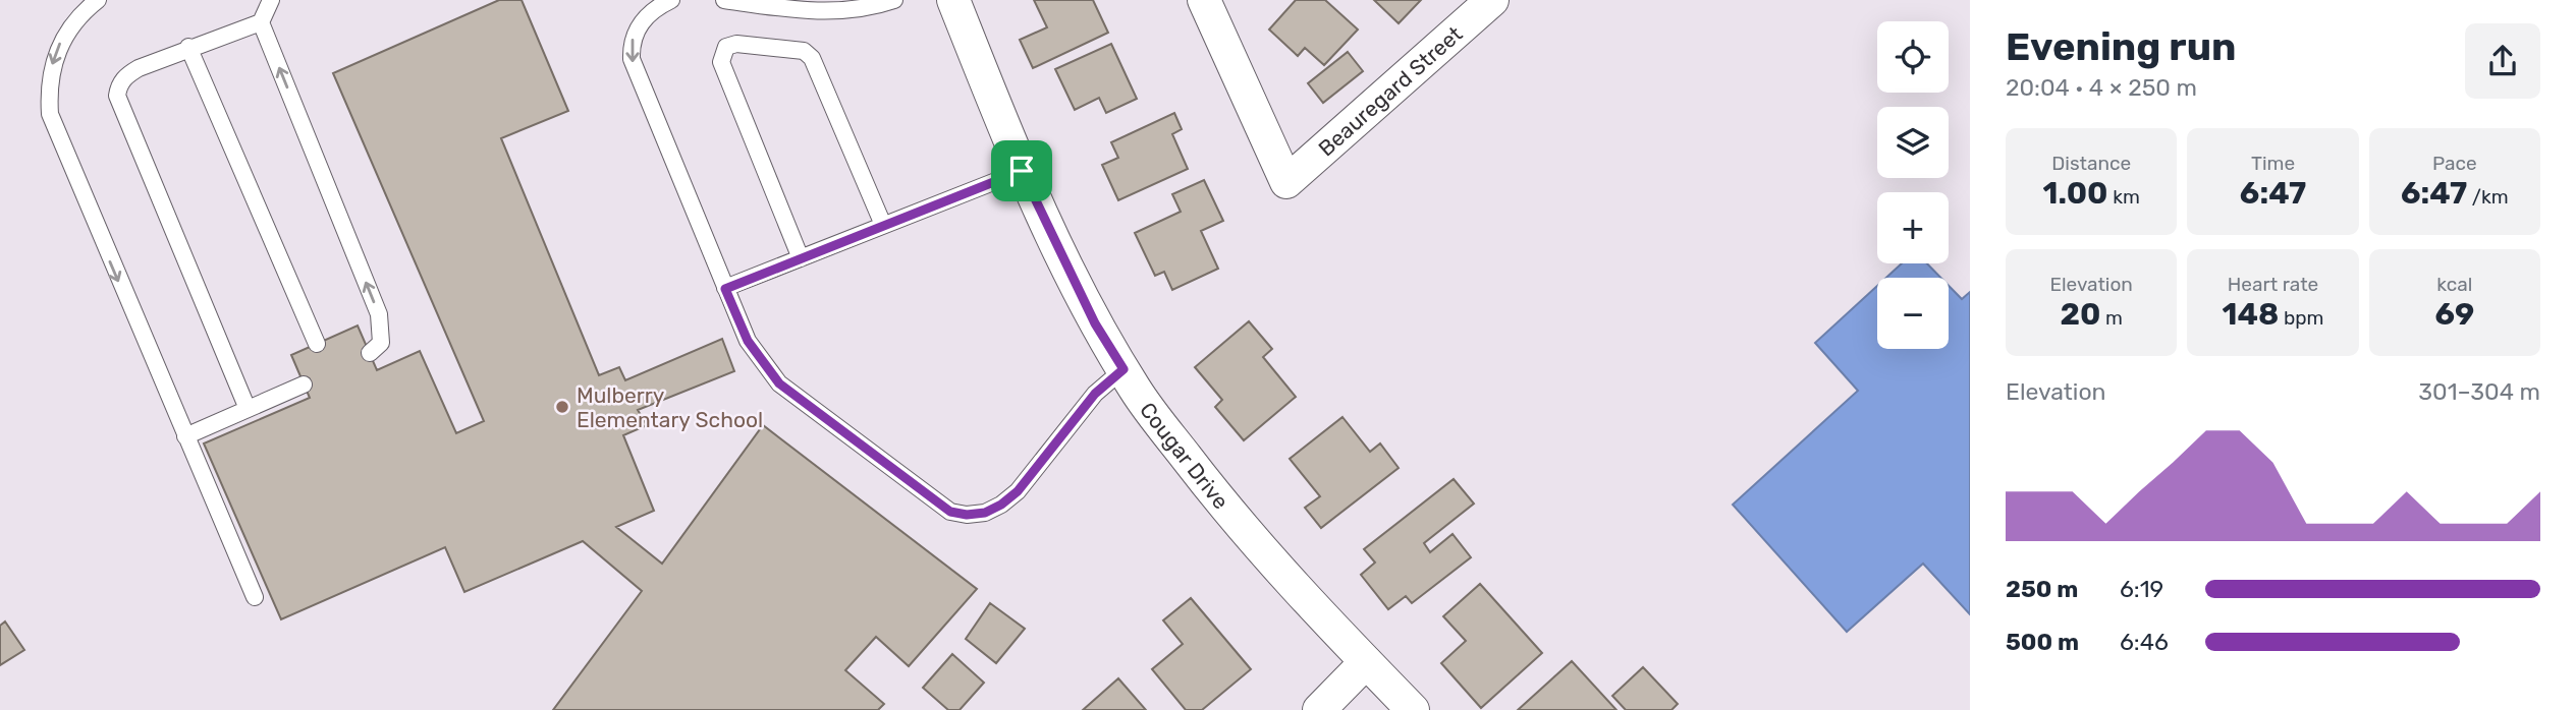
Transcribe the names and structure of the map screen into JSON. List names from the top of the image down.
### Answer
{
  "streets": {
    "street": ["Beauregard Street", "Cougar Drive"]
  },
  "places": ["Mulberry Elementary School"],
  "page": {
    "heading": ["Evening run", "20:04 · 4 × 250 m"],
    "map_buttons": ["+", "−"],
    "stats": [
      ["Distance", "1.00 km"],
      ["Time", "6:47"],
      ["Pace", "6:47 /km"],
      ["Elevation", "20 m"],
      ["Heart rate", "148 bpm"],
      ["kcal", "69"]
    ],
    "chart": ["Elevation", "301–304 m"],
    "list": [
      {
        "name": "250 m",
        "note": "6:19"
      },
      {
        "name": "500 m",
        "note": "6:46"
      }
    ]
  }
}
